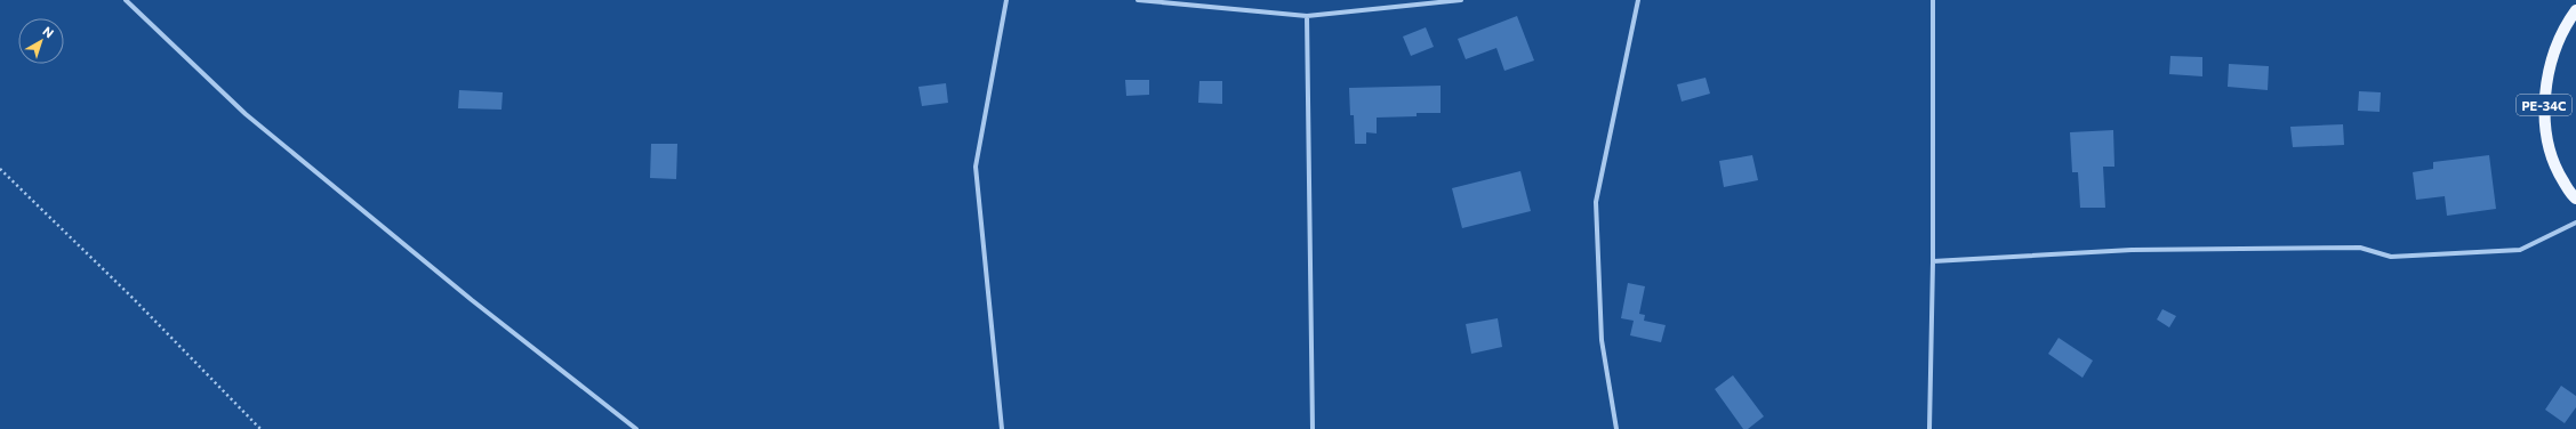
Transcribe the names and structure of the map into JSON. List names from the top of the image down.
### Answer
{
  "streets": {
    "main road": ["PE-34C"]
  },
  "north": "top right"
}
